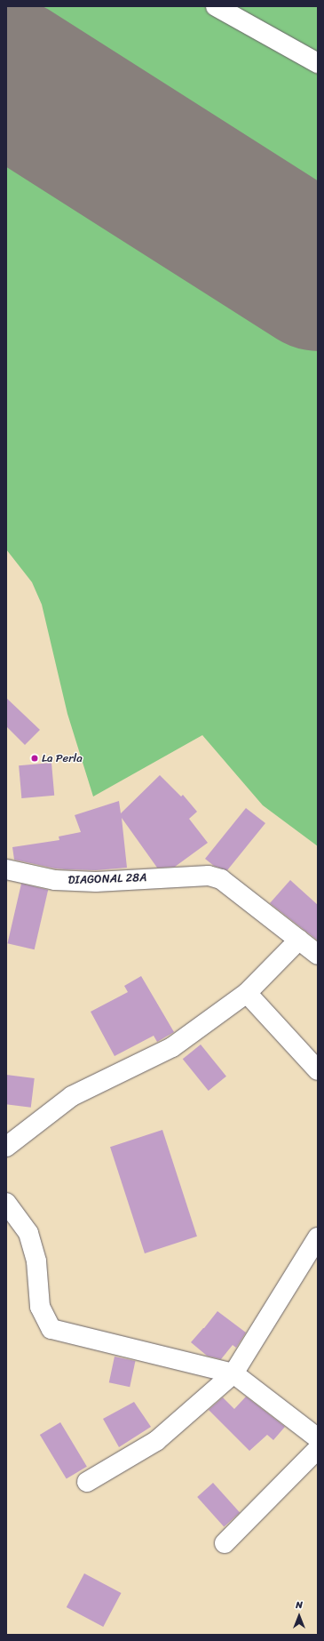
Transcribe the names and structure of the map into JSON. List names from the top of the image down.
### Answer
{
  "streets": {
    "street": ["DIAGONAL 28A"]
  },
  "places": ["La Perla"],
  "north": "top"
}
